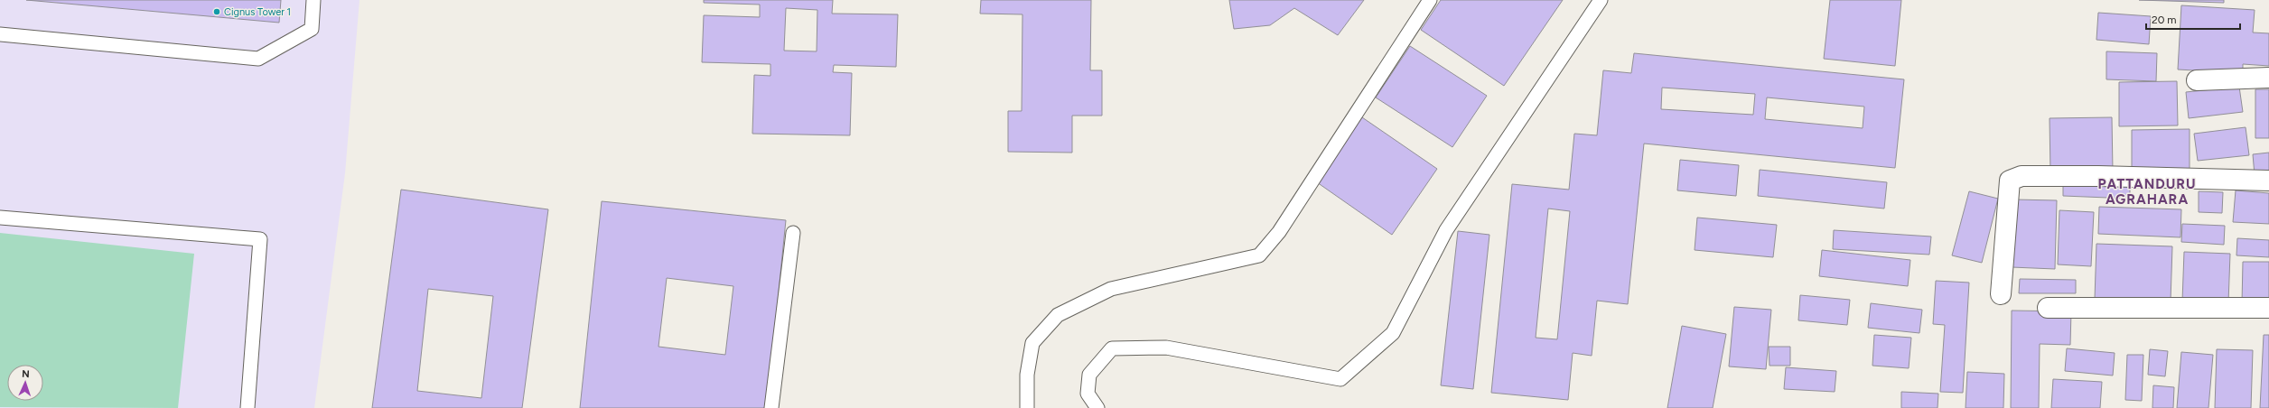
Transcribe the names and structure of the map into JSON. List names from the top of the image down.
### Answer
{
  "districts": ["PATTANDURU AGRAHARA"],
  "places": ["Cignus Tower 1"],
  "scale_bar": "20 m",
  "north": "top"
}
